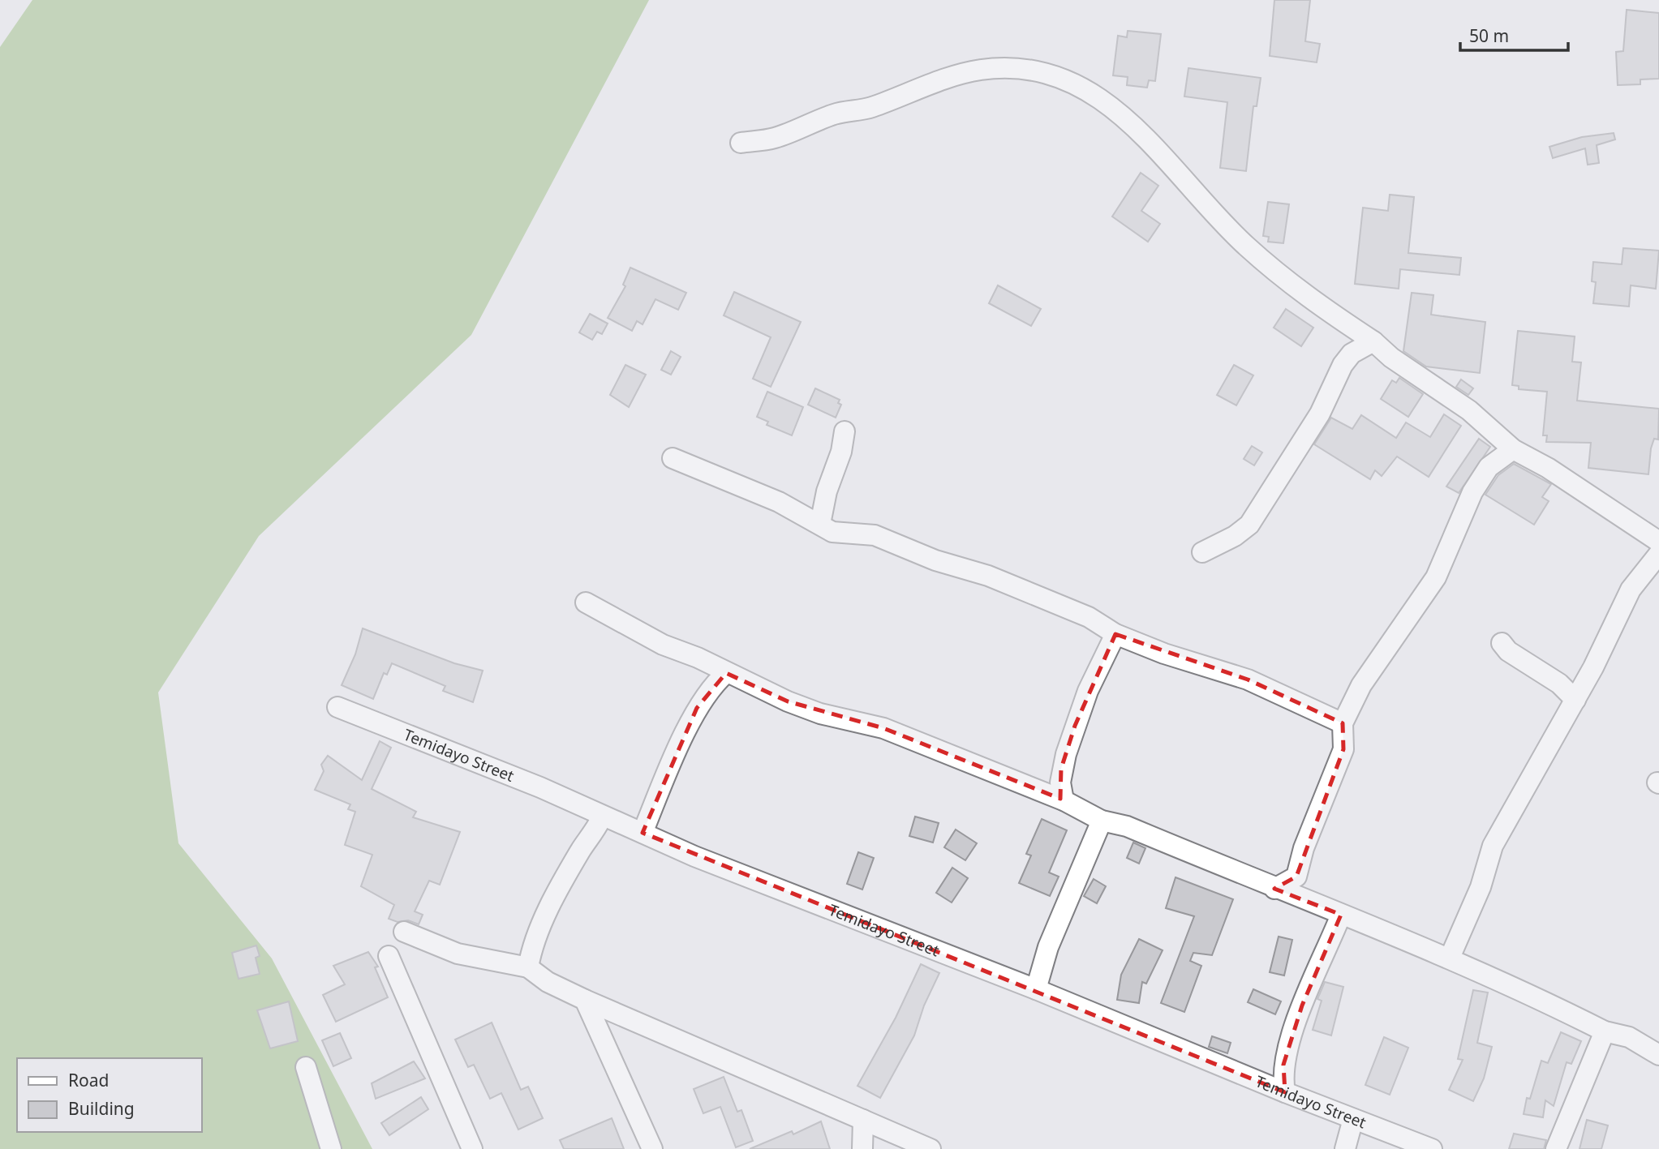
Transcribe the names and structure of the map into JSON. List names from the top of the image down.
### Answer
{
  "streets": {
    "street": ["Temidayo Street"]
  },
  "legend": ["Road", "Building"],
  "scale_bar": "50 m"
}
